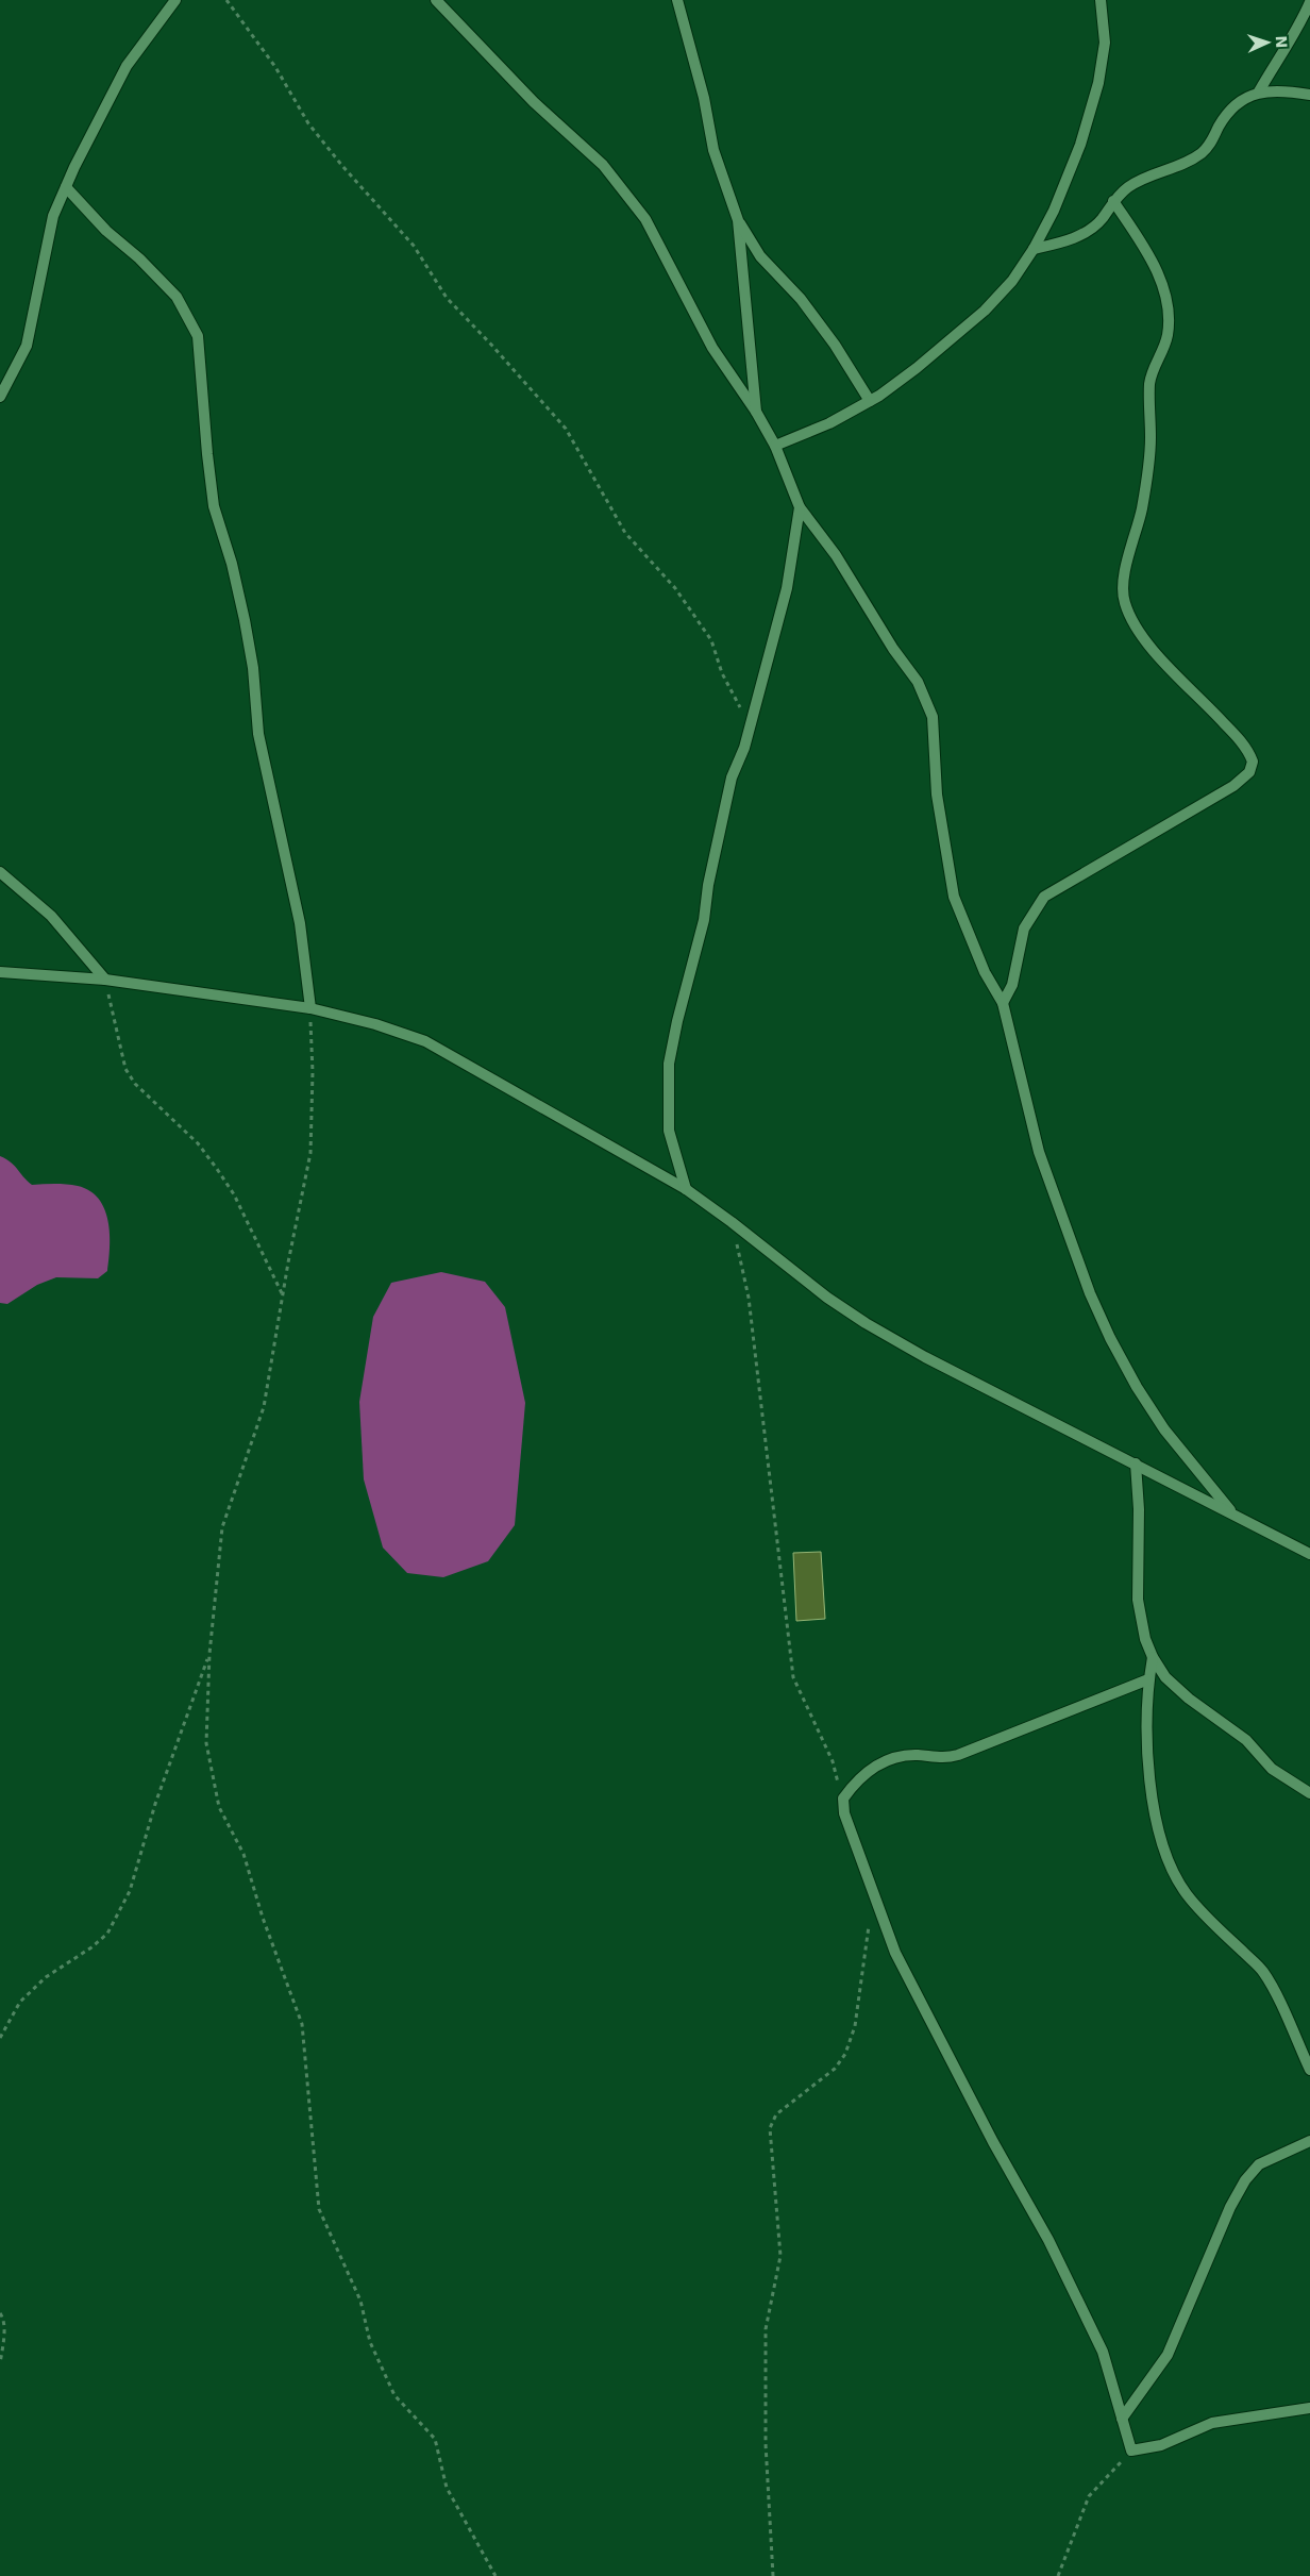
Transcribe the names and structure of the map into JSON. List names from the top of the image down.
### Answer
{
  "north": "right"
}
